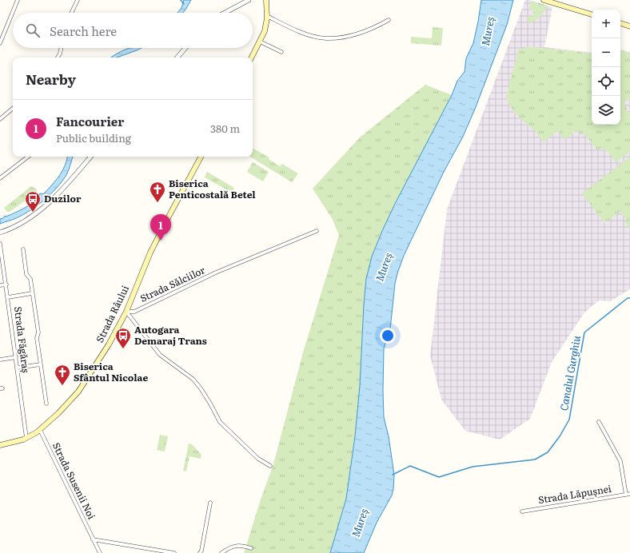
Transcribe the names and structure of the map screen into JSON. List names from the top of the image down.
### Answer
{
  "streets": {
    "main road": ["Strada Râului"],
    "street": [
      "Strada Sălciilor",
      "Strada Făgăraș",
      "Strada Susenii Noi",
      "Strada Lăpușnei"
    ]
  },
  "crossings": [
    ["Strada Sălciilor", "Strada Râului"],
    ["Strada Râului", "Strada Făgăraș"],
    ["Strada Râului", "Strada Susenii Noi"]
  ],
  "water": ["Mureș", "Canalul Gurghiu"],
  "places": {
    "church": ["Biserica Penticostală Betel", "Biserica Sfântul Nicolae"],
    "bus stop": ["Duzilor", "Autogara Demaraj Trans"]
  },
  "page": {
    "map_buttons": ["+", "−"],
    "search": "Search here",
    "heading": "Nearby",
    "list": [
      {
        "mark": "1",
        "name": "Fancourier",
        "note": "Public building",
        "value": "380 m"
      }
    ],
    "pins": "1"
  }
}
